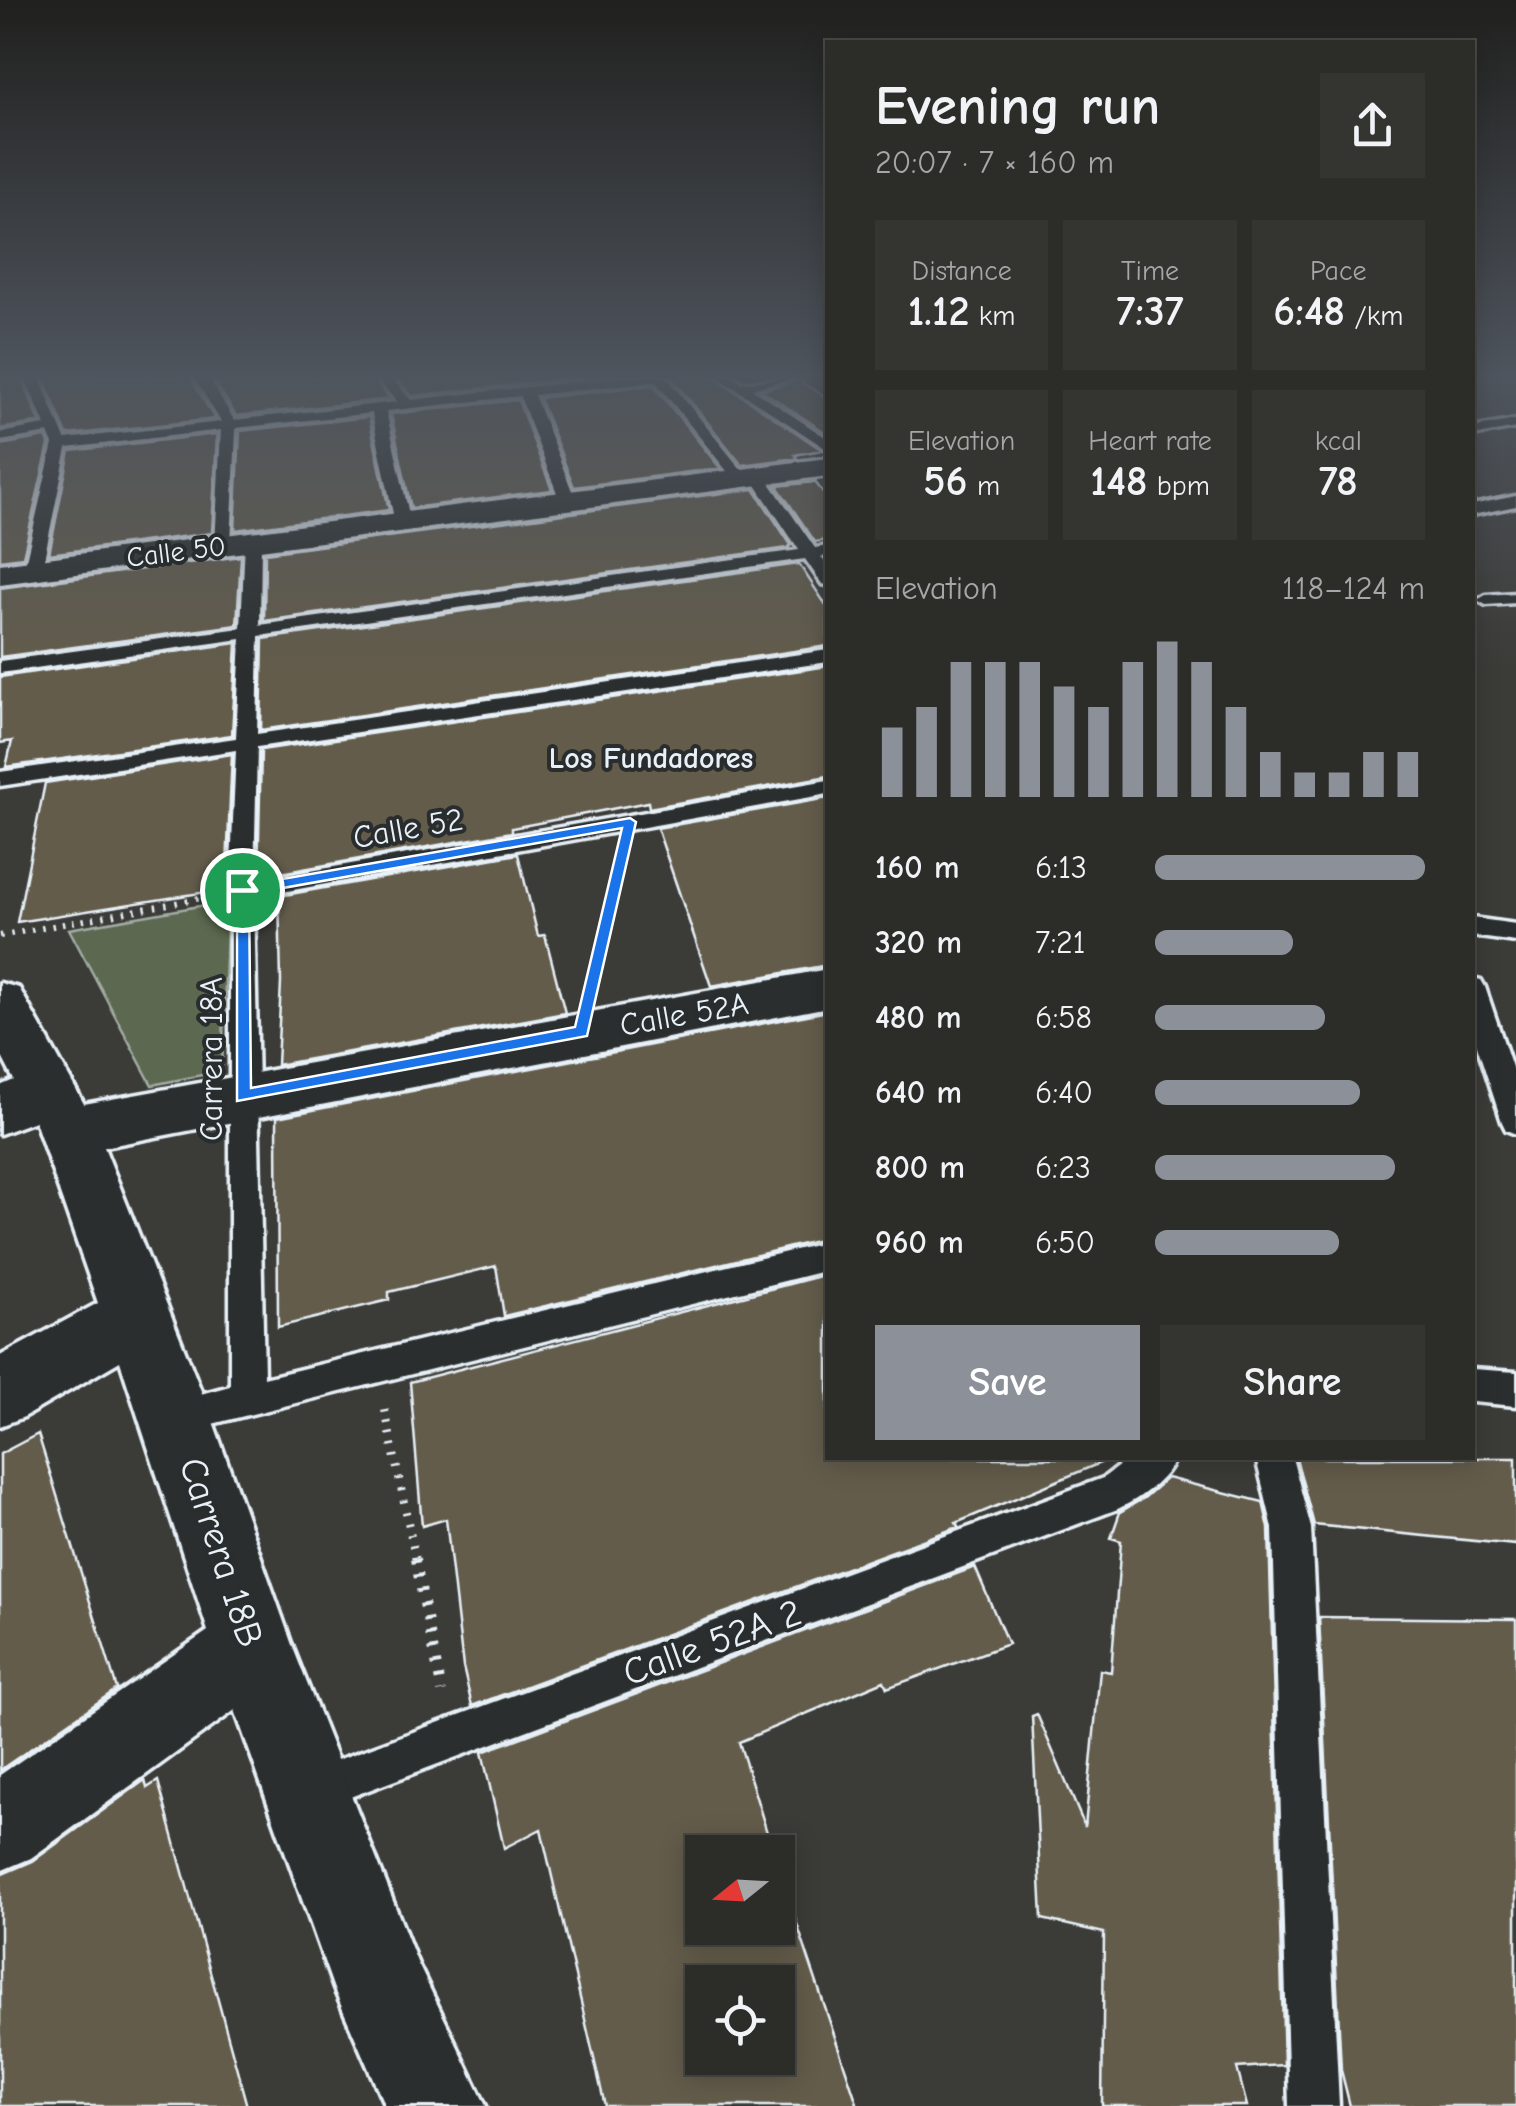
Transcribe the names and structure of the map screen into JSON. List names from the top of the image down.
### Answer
{
  "streets": {
    "street": ["Calle 50", "Calle 52A", "Carrera 18B"],
    "lane": ["Calle 52", "Carrera 18A", "Calle 52A 2"]
  },
  "crossings": [
    ["Calle 50", "Carrera 18A"],
    ["Calle 52", "Carrera 18A"],
    ["Calle 52A", "Carrera 18A"],
    ["Calle 52A", "Carrera 18B"],
    ["Carrera 18B", "Calle 52A 2"]
  ],
  "districts": ["Los Fundadores"],
  "north": "left",
  "page": {
    "heading": ["Evening run", "20:07 · 7 × 160 m"],
    "stats": [
      ["Distance", "1.12 km"],
      ["Time", "7:37"],
      ["Pace", "6:48 /km"],
      ["Elevation", "56 m"],
      ["Heart rate", "148 bpm"],
      ["kcal", "78"]
    ],
    "chart": ["Elevation", "118–124 m"],
    "list": [
      {
        "name": "160 m",
        "note": "6:13"
      },
      {
        "name": "320 m",
        "note": "7:21"
      },
      {
        "name": "480 m",
        "note": "6:58"
      },
      {
        "name": "640 m",
        "note": "6:40"
      },
      {
        "name": "800 m",
        "note": "6:23"
      },
      {
        "name": "960 m",
        "note": "6:50"
      }
    ],
    "buttons": ["Save", "Share"]
  }
}
